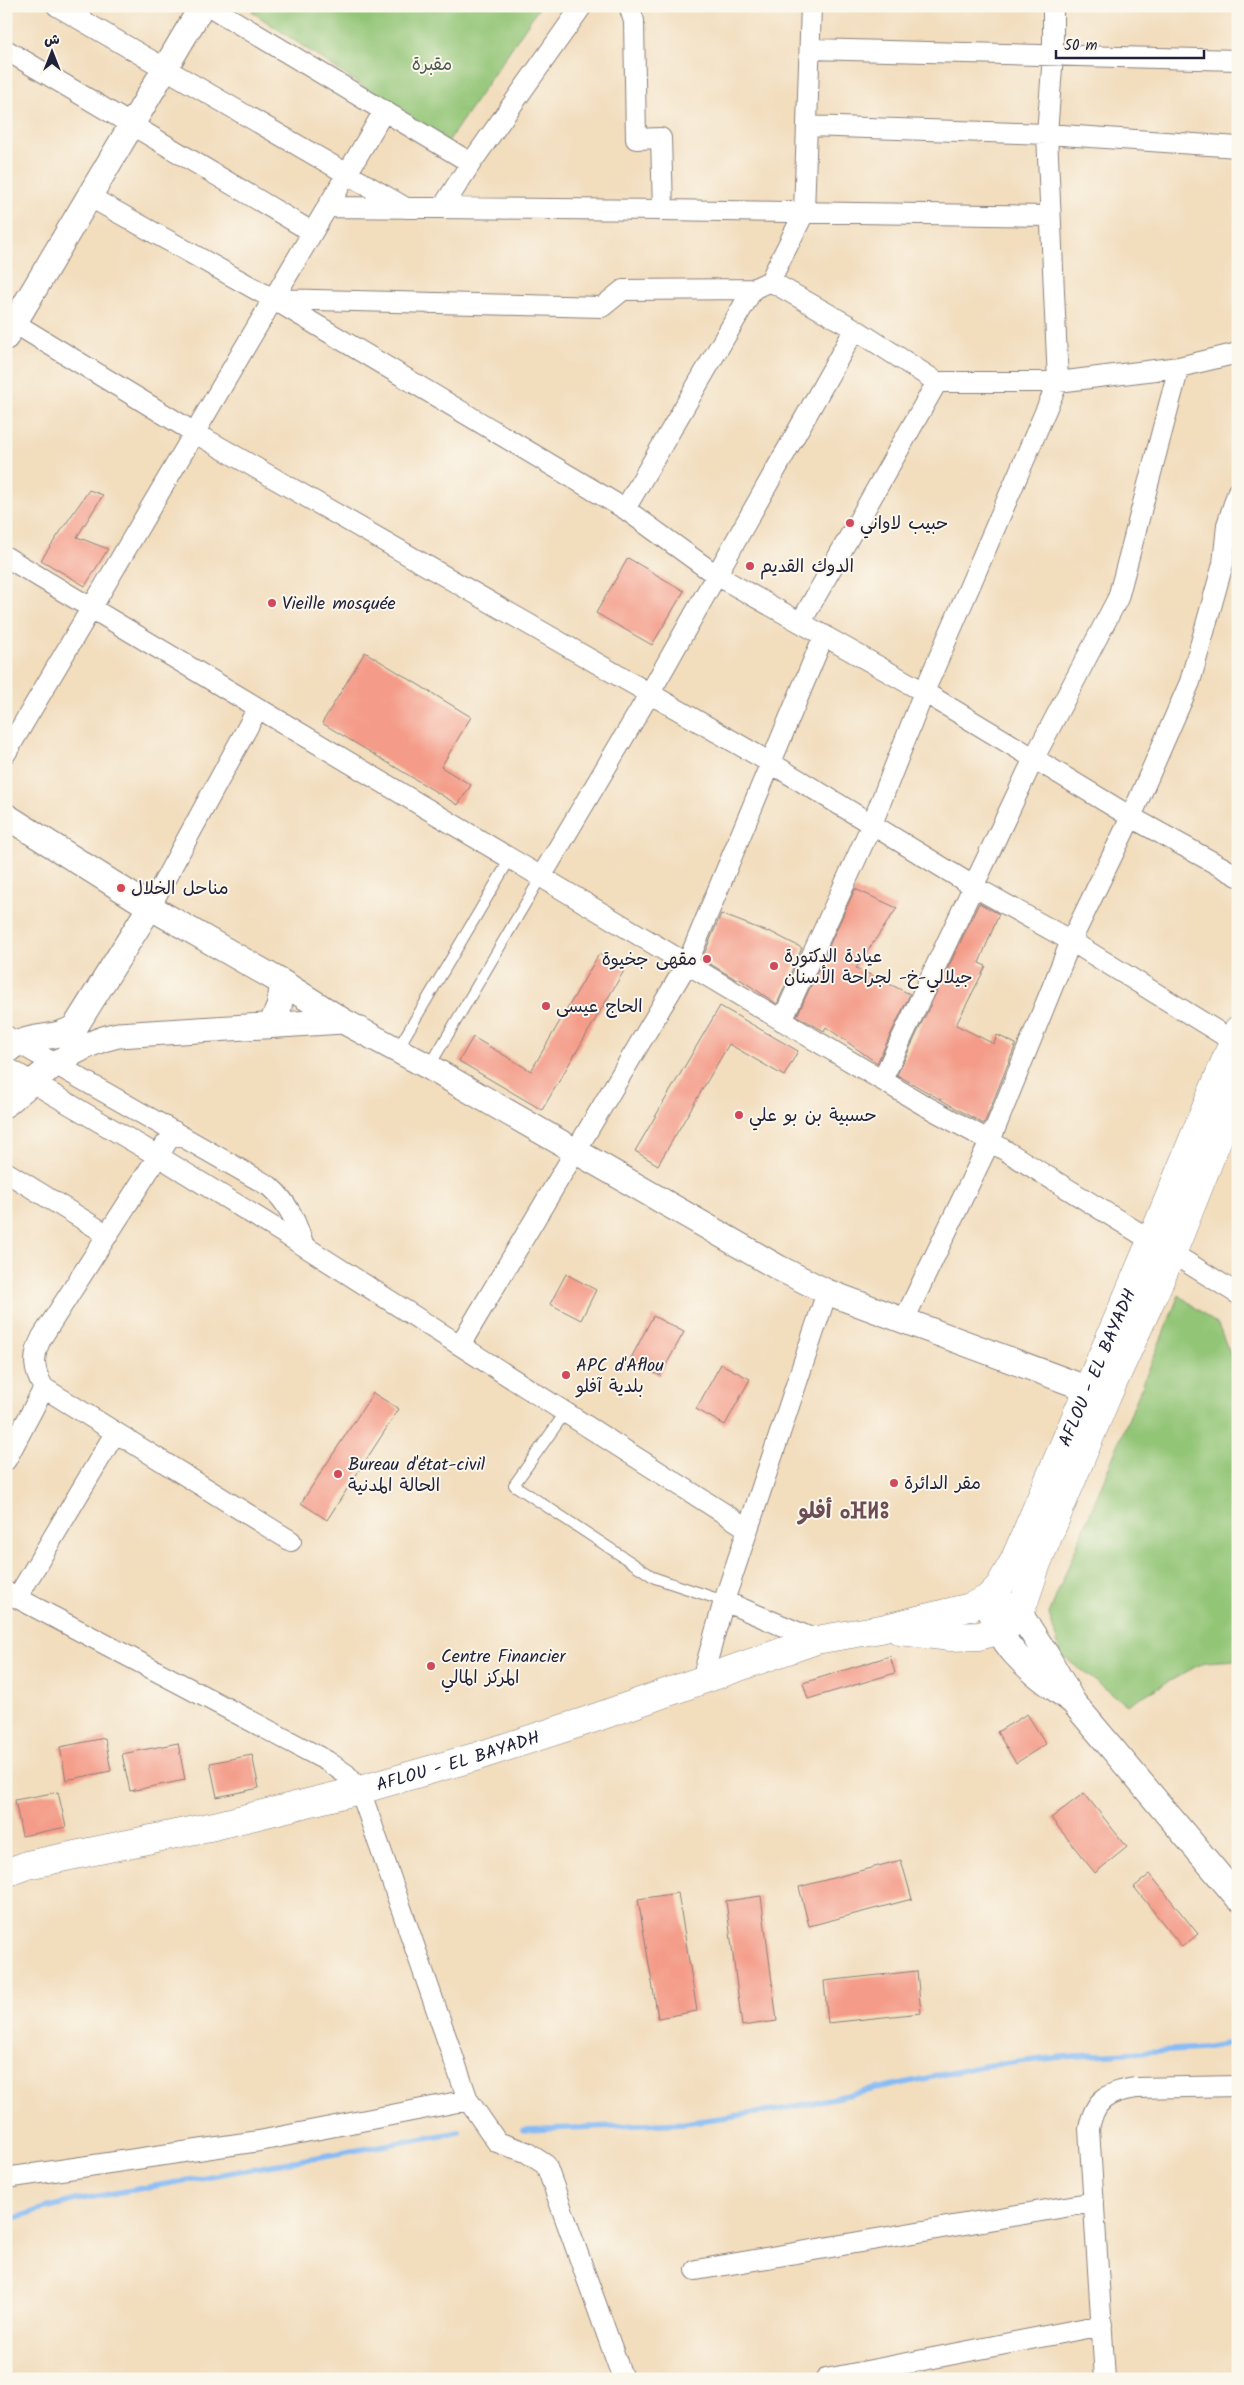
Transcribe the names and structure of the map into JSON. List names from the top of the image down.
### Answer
{
  "streets": {
    "main road": ["AFLOU - EL BAYADH"]
  },
  "districts": ["أفلو ⴰⴼⵍⵓ"],
  "parks": ["مقبرة"],
  "places": [
    "حبيب لاواني",
    "الدوك القديم",
    "Vieille mosquée",
    "مناحل الخلال",
    "مقهى جخيوة",
    "عيادة الدكتورة جيلالي-خ- لجراحة الأسنان",
    "الحاج عيسى",
    "حسبية بن بو علي",
    "APC d'Aflou بلدية آفلو",
    "Bureau d'état-civil الحالة المدنية",
    "مقر الدائرة",
    "Centre Financier المركز المالي"
  ],
  "scale_bar": "50 m",
  "north": "top"
}
